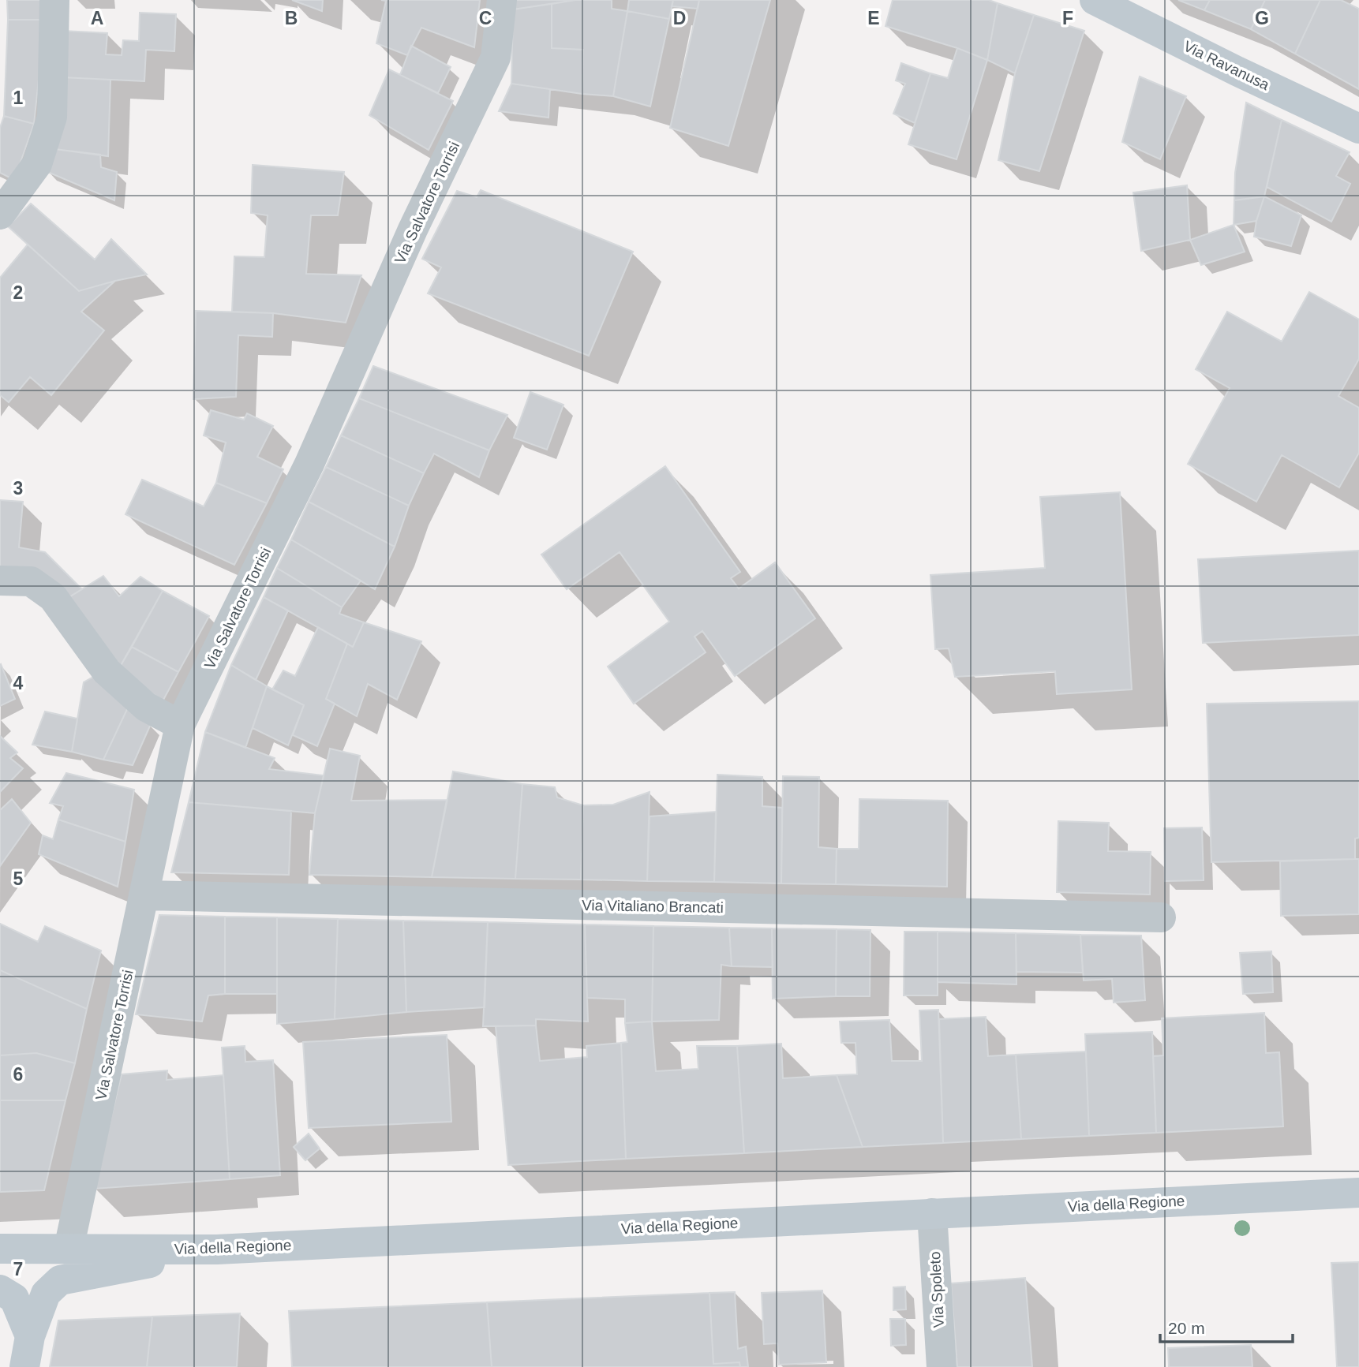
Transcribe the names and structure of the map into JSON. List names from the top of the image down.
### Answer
{
  "streets": {
    "main road": ["Via Ravanusa", "Via della Regione"],
    "street": ["Via Salvatore Torrisi", "Via Vitaliano Brancati", "Via Spoleto"]
  },
  "crossings": [
    ["Via Salvatore Torrisi", "Via Vitaliano Brancati"],
    ["Via Salvatore Torrisi", "Via della Regione"],
    ["Via della Regione", "Via Spoleto"]
  ],
  "scale_bar": "20 m",
  "grid": {
    "columns": [
      "A",
      "B",
      "C",
      "D",
      "E",
      "F",
      "G"
    ],
    "rows": [
      "1",
      "2",
      "3",
      "4",
      "5",
      "6",
      "7"
    ]
  }
}
